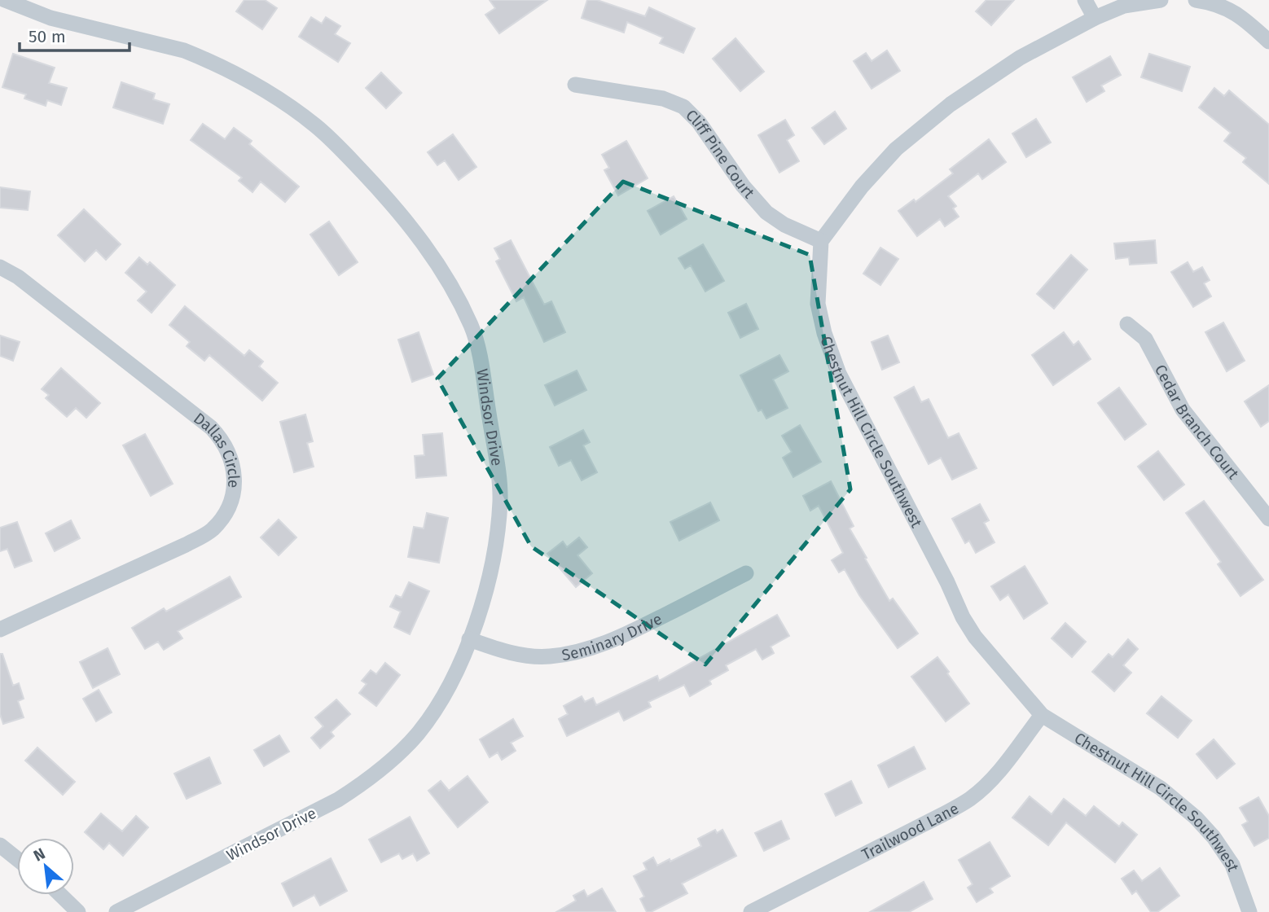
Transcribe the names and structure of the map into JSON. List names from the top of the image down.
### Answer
{
  "streets": {
    "street": [
      "Cliff Pine Court",
      "Windsor Drive",
      "Cedar Branch Court",
      "Chestnut Hill Circle Southwest",
      "Dallas Circle",
      "Seminary Drive",
      "Trailwood Lane"
    ]
  },
  "crossings": [
    ["Cliff Pine Court", "Chestnut Hill Circle Southwest"],
    ["Windsor Drive", "Seminary Drive"],
    ["Chestnut Hill Circle Southwest", "Trailwood Lane"]
  ],
  "scale_bar": "50 m",
  "north": "top left"
}
